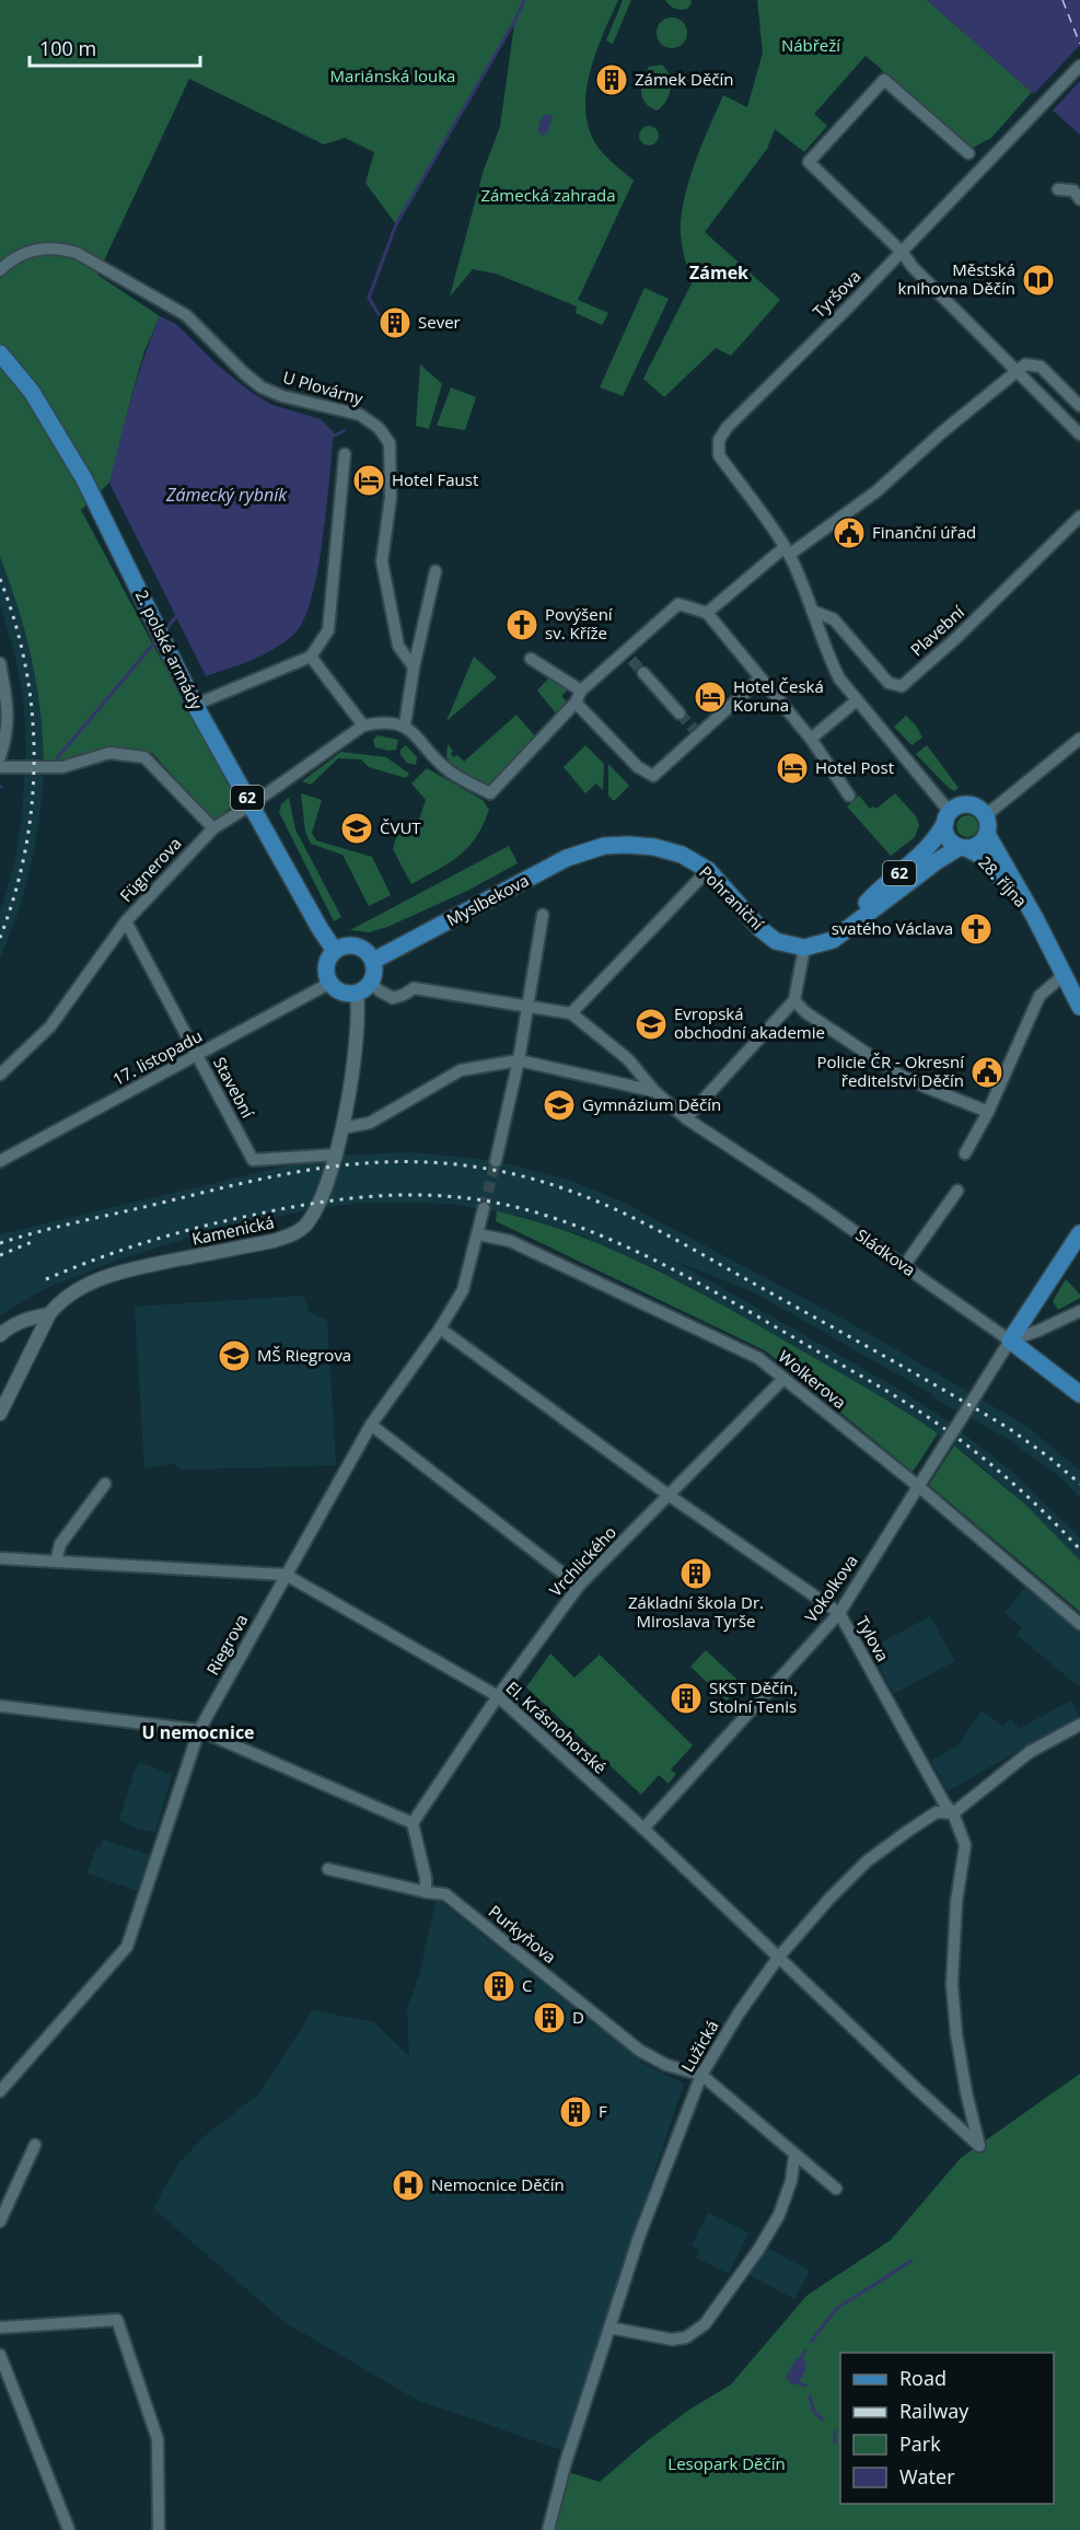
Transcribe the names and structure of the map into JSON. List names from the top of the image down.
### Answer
{
  "streets": {
    "main road": [
      "2. polské armády",
      "62",
      "28. října",
      "Pohraniční",
      "Myslbekova",
      "Sládkova"
    ],
    "street": [
      "Tyršova",
      "U Plovárny",
      "Plavební",
      "Fügnerova",
      "17. listopadu",
      "Stavební",
      "Kamenická",
      "Wolkerova",
      "Vrchlického",
      "Vokolkova",
      "Tylova",
      "Riegrova",
      "El. Krásnohorské",
      "Purkyňova",
      "Lužická"
    ]
  },
  "crossings": [
    ["2. polské armády", "Fügnerova"],
    ["2. polské armády", "Myslbekova"],
    ["2. polské armády", "17. listopadu"],
    ["2. polské armády", "Kamenická"],
    ["62", "28. října"],
    ["62", "Pohraniční"],
    ["Fügnerova", "Stavební"],
    ["Pohraniční", "Myslbekova"],
    ["Myslbekova", "17. listopadu"],
    ["Myslbekova", "Kamenická"],
    ["17. listopadu", "Stavební"],
    ["17. listopadu", "Kamenická"],
    ["Stavební", "Kamenická"],
    ["Sládkova", "Vokolkova"],
    ["Wolkerova", "Vrchlického"],
    ["Wolkerova", "Vokolkova"],
    ["Wolkerova", "Riegrova"],
    ["Vrchlického", "Tylova"],
    ["Vrchlického", "El. Krásnohorské"],
    ["Vokolkova", "Tylova"],
    ["Vokolkova", "El. Krásnohorské"],
    ["Tylova", "Riegrova"],
    ["Tylova", "El. Krásnohorské"],
    ["Tylova", "Lužická"],
    ["Riegrova", "El. Krásnohorské"],
    ["El. Krásnohorské", "Lužická"],
    ["Purkyňova", "Lužická"]
  ],
  "districts": ["Zámek", "U nemocnice"],
  "water": ["Zámecký rybník"],
  "parks": [
    "Nábřeží",
    "Mariánská louka",
    "Zámecká zahrada",
    "Lesopark Děčín"
  ],
  "places": {
    "building": [
      "Zámek Děčín",
      "Sever",
      "Základní škola Dr. Miroslava Tyrše",
      "SKST Děčín, Stolní Tenis",
      "C",
      "D",
      "F"
    ],
    "library": ["Městská knihovna Děčín"],
    "hotel": ["Hotel Faust", "Hotel Česká Koruna", "Hotel Post"],
    "public building": ["Finanční úřad", "Policie ČR - Okresní ředitelství Děčín"],
    "church": ["Povýšení sv. Kříže", "svatého Václava"],
    "school or university": [
      "ČVUT",
      "Evropská obchodní akademie",
      "Gymnázium Děčín",
      "MŠ Riegrova"
    ],
    "hospital": ["Nemocnice Děčín"]
  },
  "legend": [
    "Road",
    "Railway",
    "Park",
    "Water"
  ],
  "scale_bar": "100 m"
}
